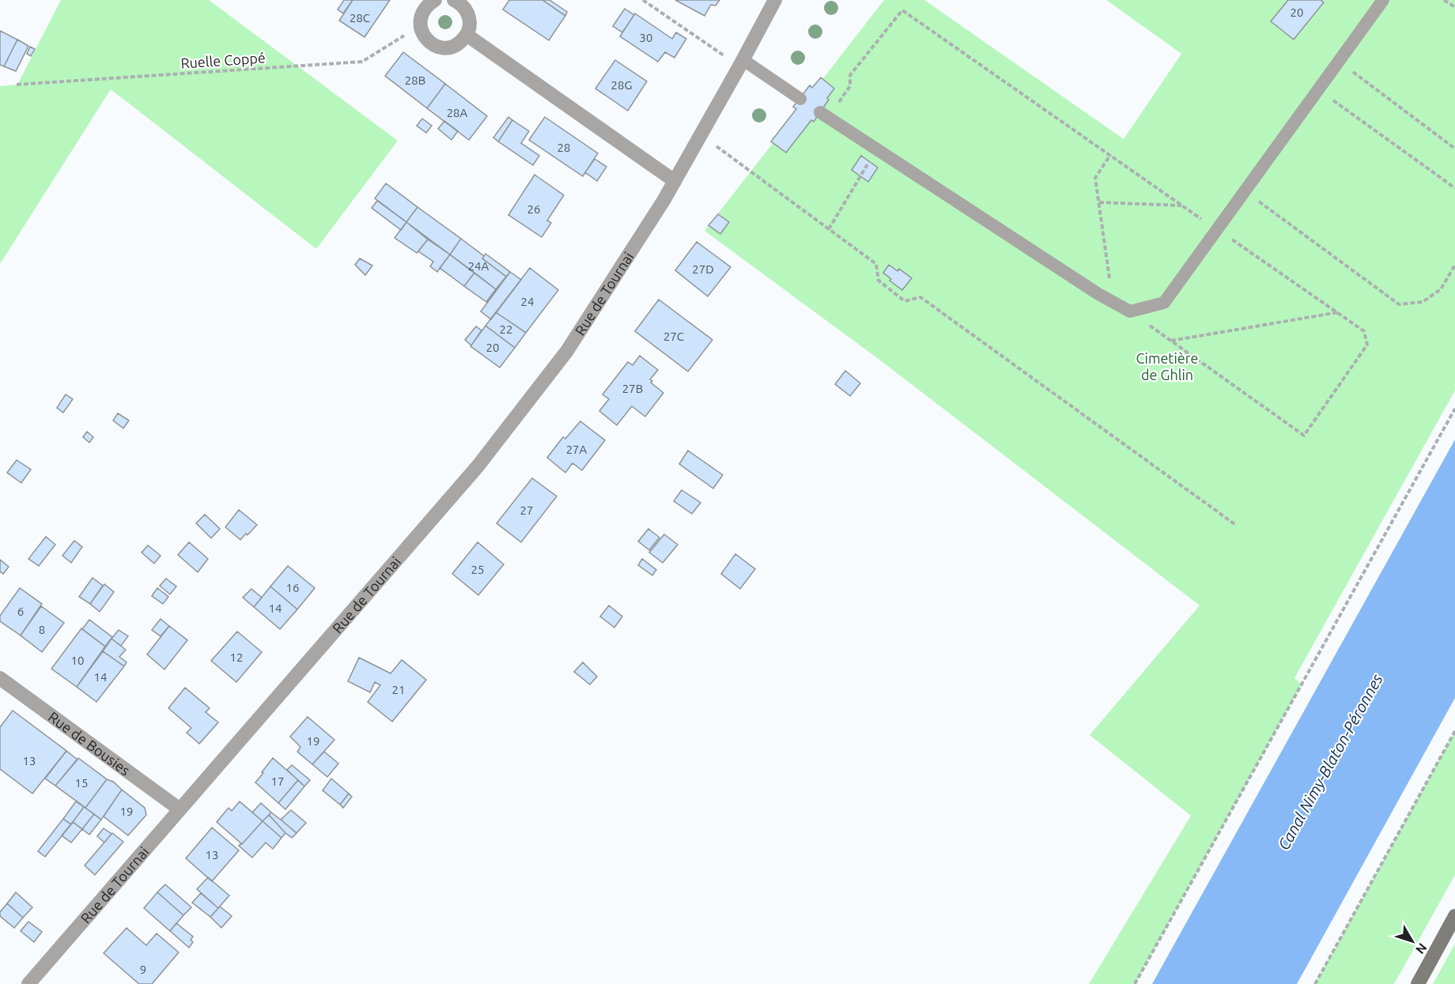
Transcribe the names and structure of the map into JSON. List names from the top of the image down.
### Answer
{
  "streets": {
    "street": ["Rue de Tournai", "Rue de Bousies"],
    "path": ["Ruelle Coppé"]
  },
  "crossings": [
    ["Rue de Tournai", "Rue de Bousies"]
  ],
  "water": ["Canal Nimy-Blaton-Péronnes"],
  "parks": ["Cimetière de Ghlin"],
  "house_numbers": [
    "20",
    "28C",
    "30",
    "28B",
    "28G",
    "28A",
    "28",
    "26",
    "24A",
    "27D",
    "24",
    "22",
    "27C",
    "20",
    "27B",
    "27A",
    "27",
    "25",
    "16",
    "14",
    "6",
    "8",
    "12",
    "10",
    "14",
    "21",
    "19",
    "13",
    "17",
    "15",
    "19",
    "13",
    "9"
  ],
  "north": "bottom right"
}
